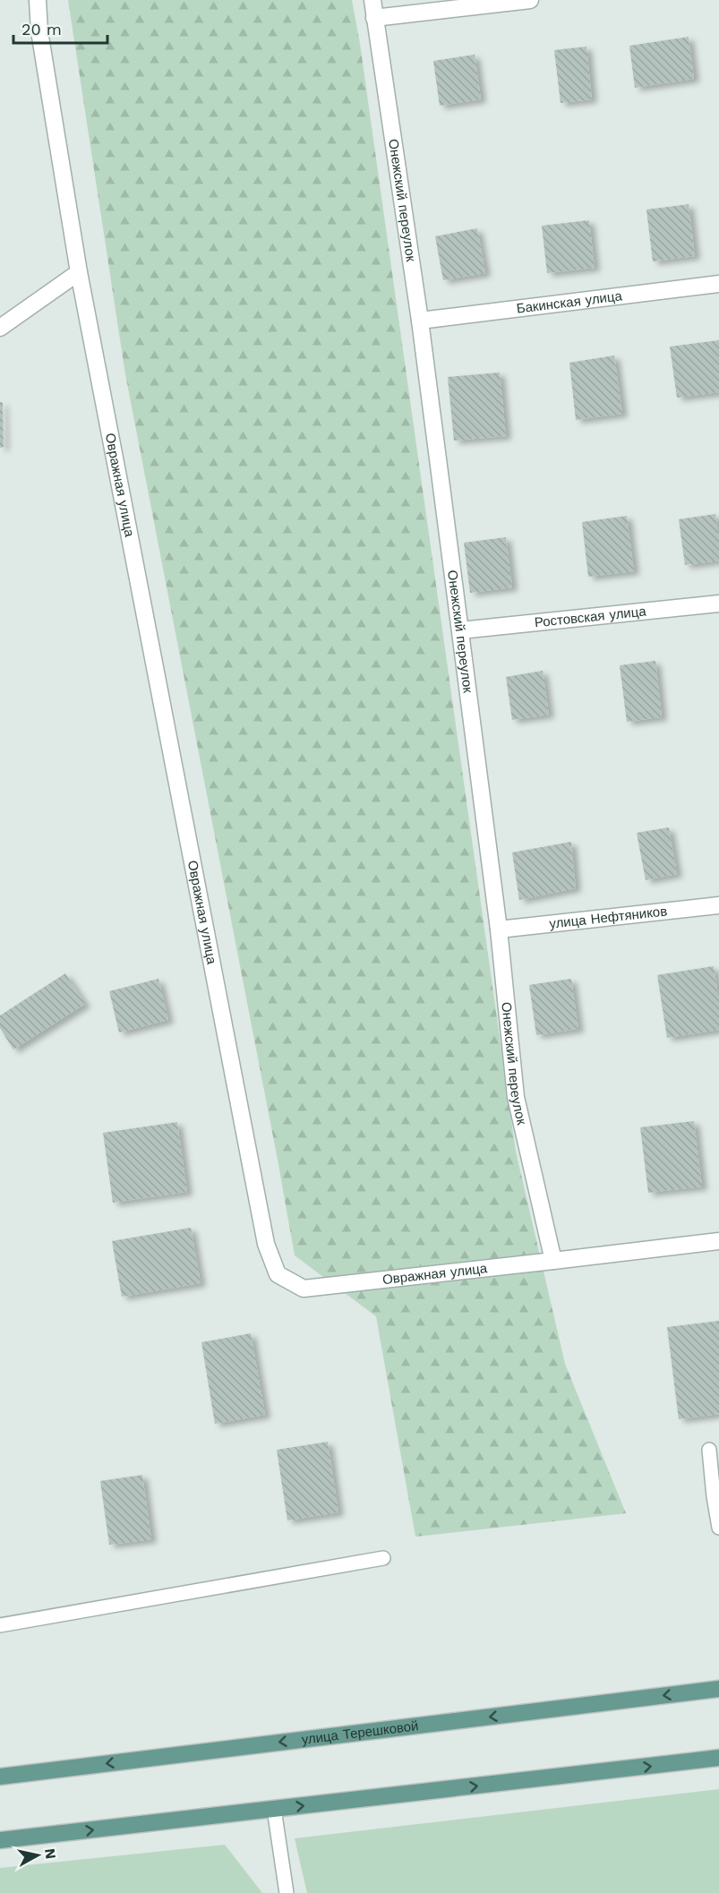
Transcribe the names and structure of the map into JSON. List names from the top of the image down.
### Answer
{
  "streets": {
    "main road": ["улица Терешковой"],
    "street": [
      "Онежский переулок",
      "Бакинская улица",
      "Овражная улица",
      "Ростовская улица",
      "улица Нефтяников"
    ]
  },
  "crossings": [
    ["Онежский переулок", "Бакинская улица"],
    ["Онежский переулок", "Овражная улица"],
    ["Онежский переулок", "Ростовская улица"],
    ["Онежский переулок", "улица Нефтяников"]
  ],
  "scale_bar": "20 m",
  "north": "right"
}
